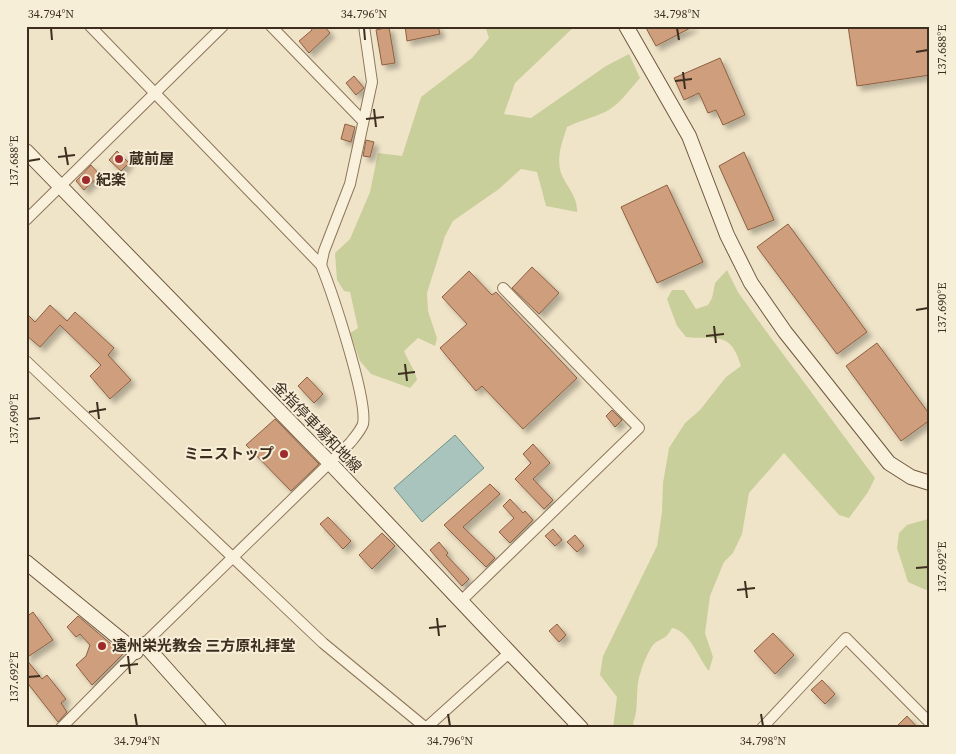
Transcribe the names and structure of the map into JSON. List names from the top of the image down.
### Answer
{
  "streets": {
    "street": ["金指停車場和地線"]
  },
  "places": [
    "蔵前屋",
    "紀楽",
    "ミニストップ",
    "遠州栄光教会 三方原礼拝堂"
  ],
  "coordinates": [
    "34.794°N",
    "34.796°N",
    "34.798°N",
    "137.688°E",
    "137.690°E",
    "137.692°E"
  ]
}
